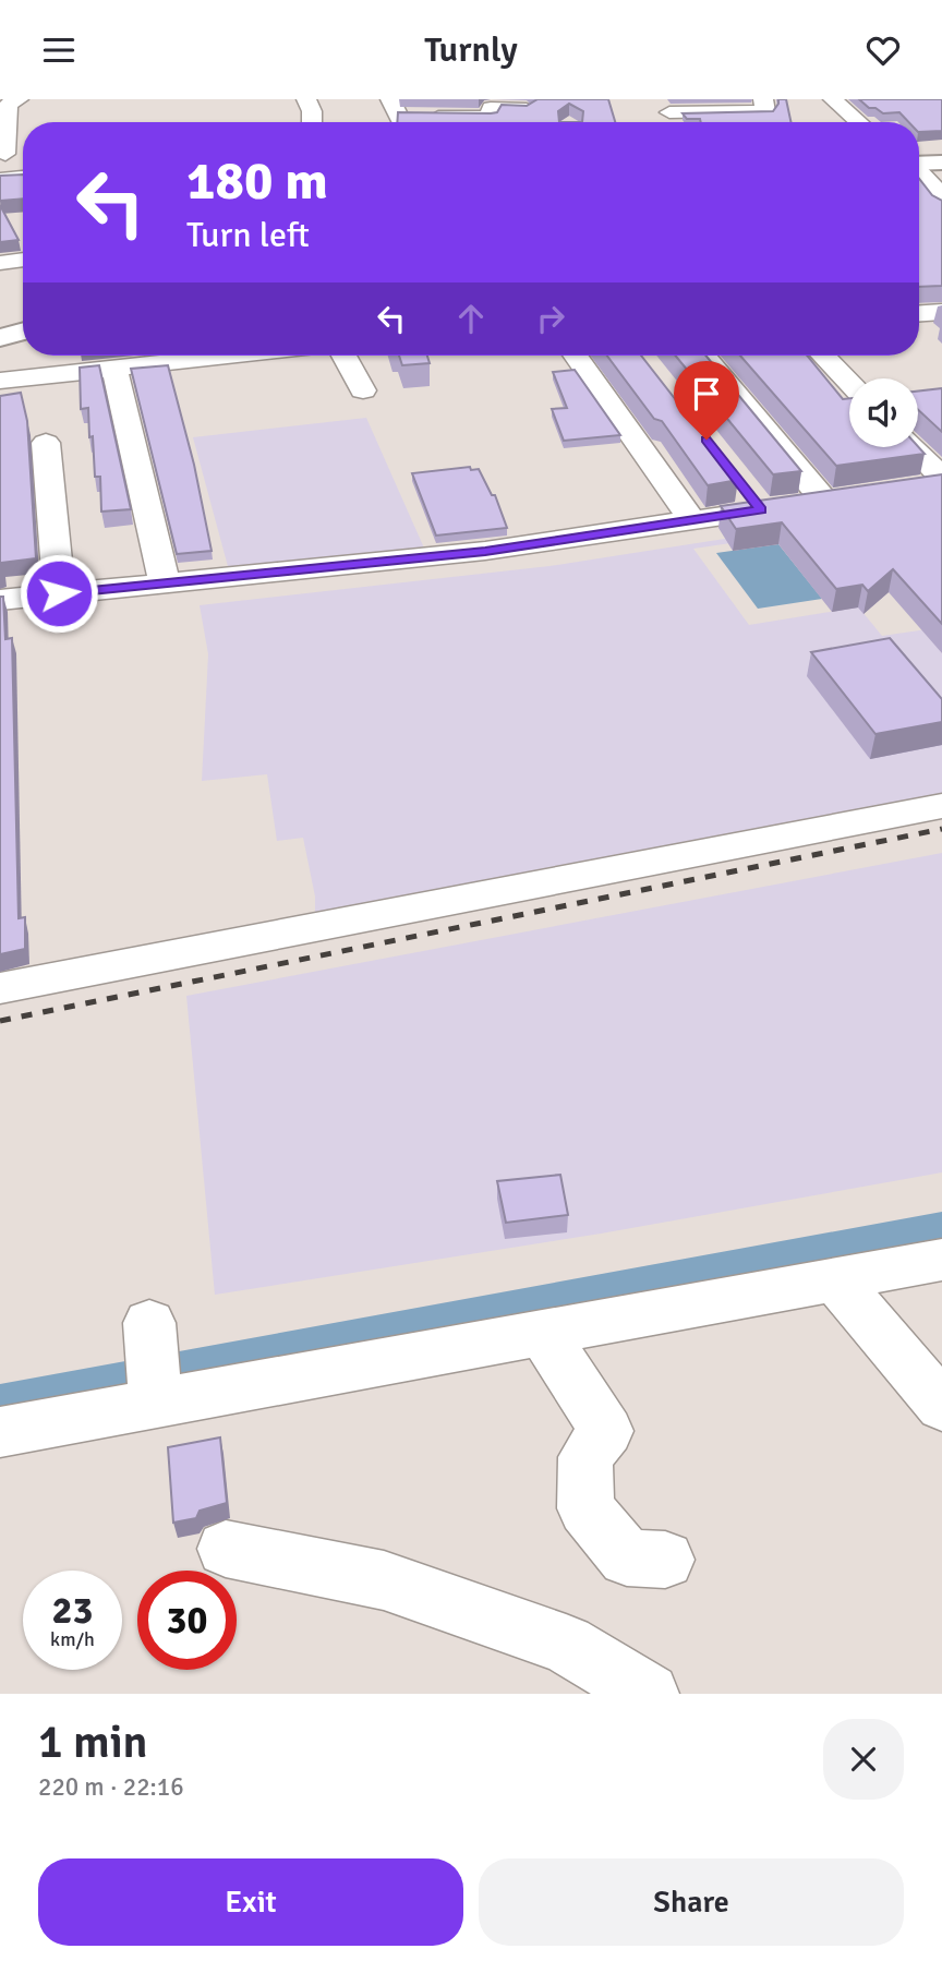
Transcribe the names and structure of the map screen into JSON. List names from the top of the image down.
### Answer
{
  "page": {
    "header": "Turnly",
    "turn": ["180 m", "Turn left"],
    "speed": "23 km/h",
    "limit": "30",
    "heading": ["1 min", "220 m · 22:16"],
    "buttons": ["Exit", "Share"]
  }
}
